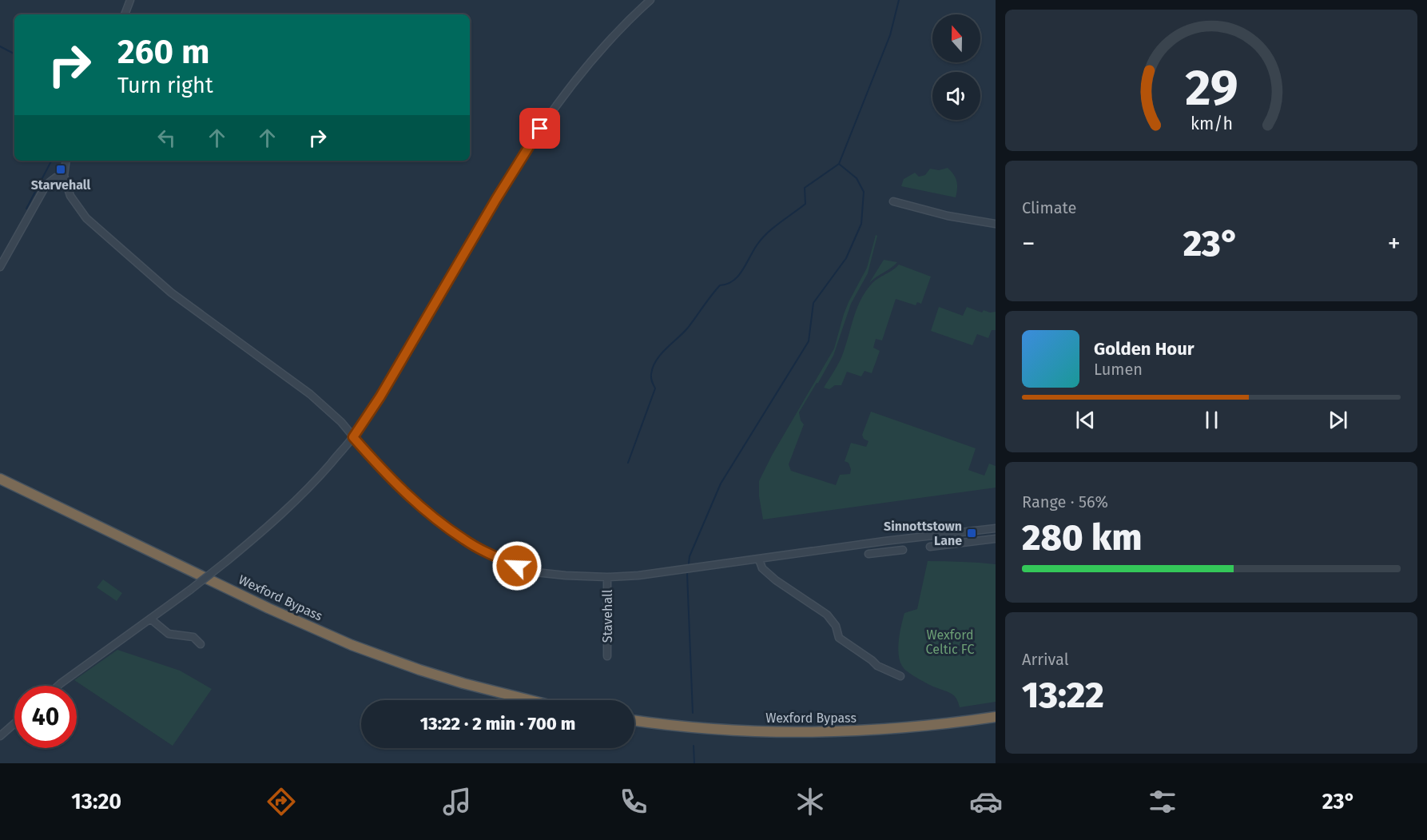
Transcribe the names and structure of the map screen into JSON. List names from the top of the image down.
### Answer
{
  "streets": {
    "highway": ["Wexford Bypass"],
    "street": ["Stavehall"]
  },
  "parks": ["Wexford Celtic FC"],
  "places": {
    "transit": ["Starvehall", "Sinnottstown Lane"]
  },
  "north": "top",
  "page": {
    "turn": ["260 m", "Turn right"],
    "tile": [
      "Climate",
      ["Range · 56%", "280 km"],
      ["Arrival", "13:22"]
    ],
    "heat": ["−", "23°", "+"],
    "song": ["Golden Hour", "Lumen"],
    "limit": "40",
    "trip": "13:22 · 2 min · 700 m",
    "tabs": ["13:20", "23°"],
    "gauge": ["29", "km/h"]
  }
}
